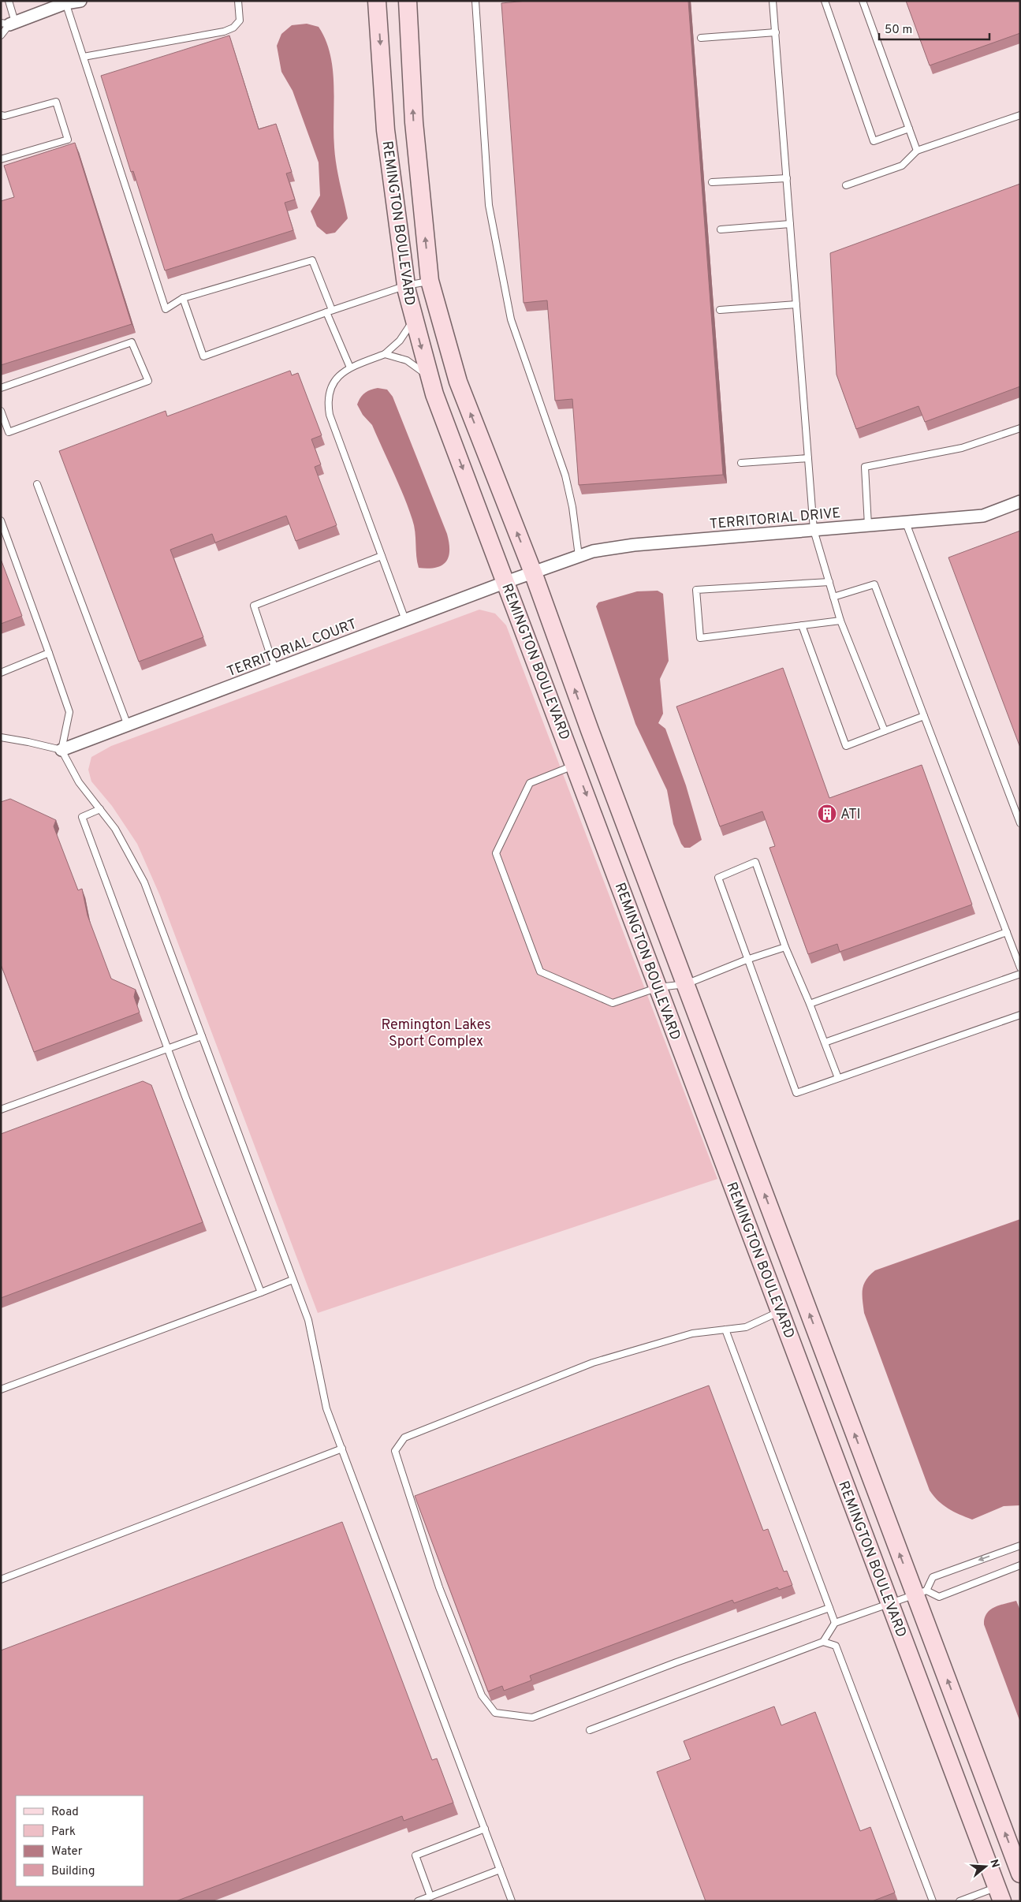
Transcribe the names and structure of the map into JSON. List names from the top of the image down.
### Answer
{
  "streets": {
    "street": ["REMINGTON BOULEVARD", "TERRITORIAL DRIVE", "TERRITORIAL COURT"]
  },
  "crossings": [
    ["REMINGTON BOULEVARD", "TERRITORIAL DRIVE"],
    ["REMINGTON BOULEVARD", "TERRITORIAL COURT"],
    ["TERRITORIAL DRIVE", "TERRITORIAL COURT"]
  ],
  "parks": ["Remington Lakes Sport Complex"],
  "places": {
    "building": ["ATI"]
  },
  "legend": [
    "Road",
    "Park",
    "Water",
    "Building"
  ],
  "scale_bar": "50 m",
  "north": "right"
}
